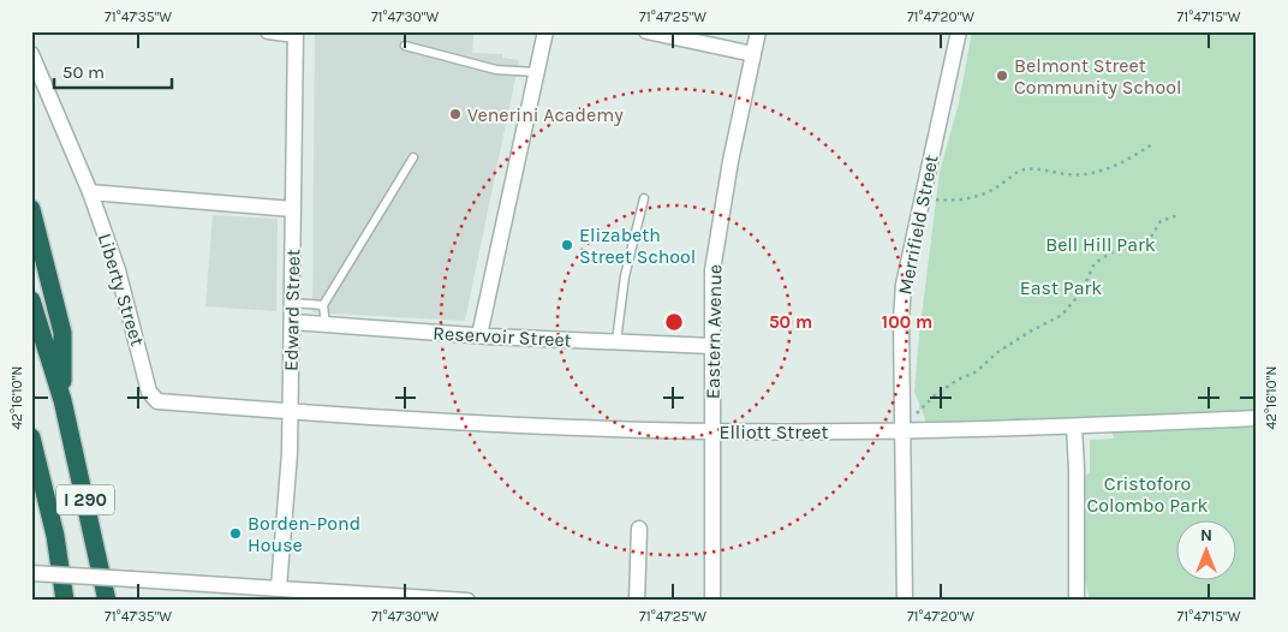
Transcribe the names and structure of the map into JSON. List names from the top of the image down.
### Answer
{
  "streets": {
    "highway": ["I 290"],
    "street": [
      "Merrifield Street",
      "Liberty Street",
      "Edward Street",
      "Eastern Avenue",
      "Reservoir Street",
      "Elliott Street"
    ]
  },
  "crossings": [
    ["Merrifield Street", "Elliott Street"],
    ["Liberty Street", "Edward Street"],
    ["Liberty Street", "Elliott Street"],
    ["Edward Street", "Reservoir Street"],
    ["Edward Street", "Elliott Street"],
    ["Eastern Avenue", "Reservoir Street"],
    ["Eastern Avenue", "Elliott Street"]
  ],
  "parks": ["Bell Hill Park", "East Park", "Cristoforo Colombo Park"],
  "places": [
    "Belmont Street Community School",
    "Venerini Academy",
    "Elizabeth Street School",
    "Borden-Pond House"
  ],
  "scale_bar": "50 m",
  "north": "top",
  "coordinates": [
    "71°47'35\"W",
    "71°47'30\"W",
    "71°47'25\"W",
    "71°47'20\"W",
    "71°47'15\"W",
    "42°16'10\"N"
  ],
  "rings": ["50 m", "100 m"]
}
